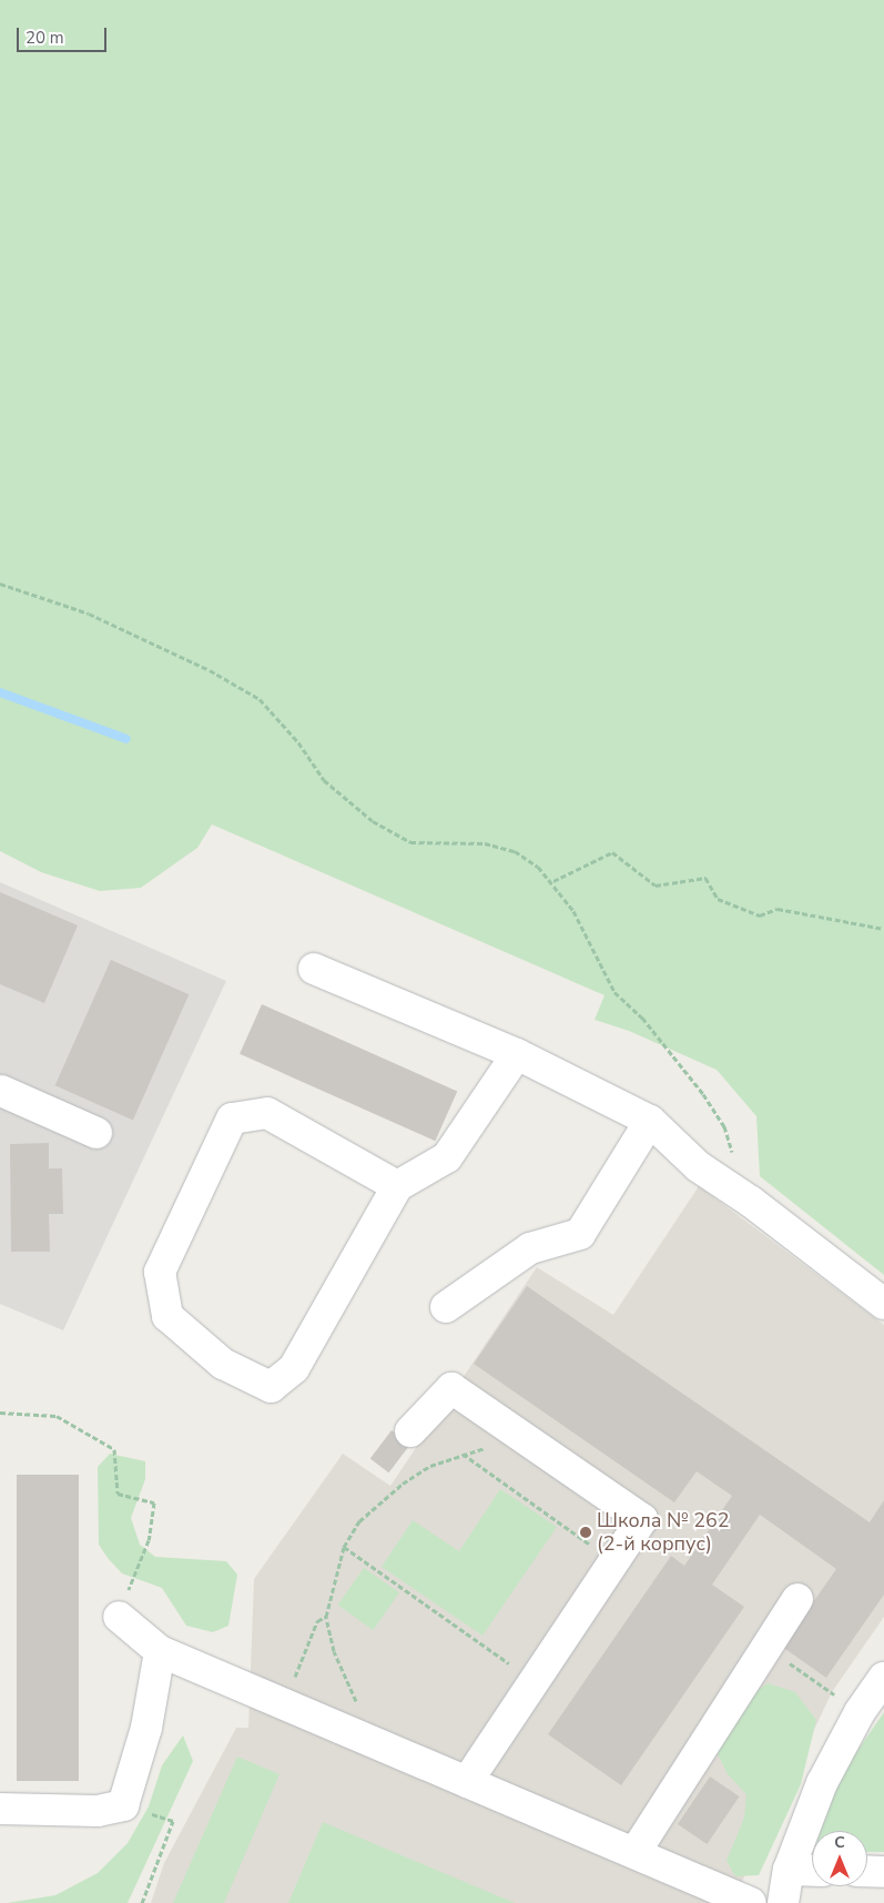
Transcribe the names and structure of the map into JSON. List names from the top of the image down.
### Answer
{
  "places": ["Школа № 262 (2-й корпус)"],
  "scale_bar": "20 m",
  "north": "top"
}
